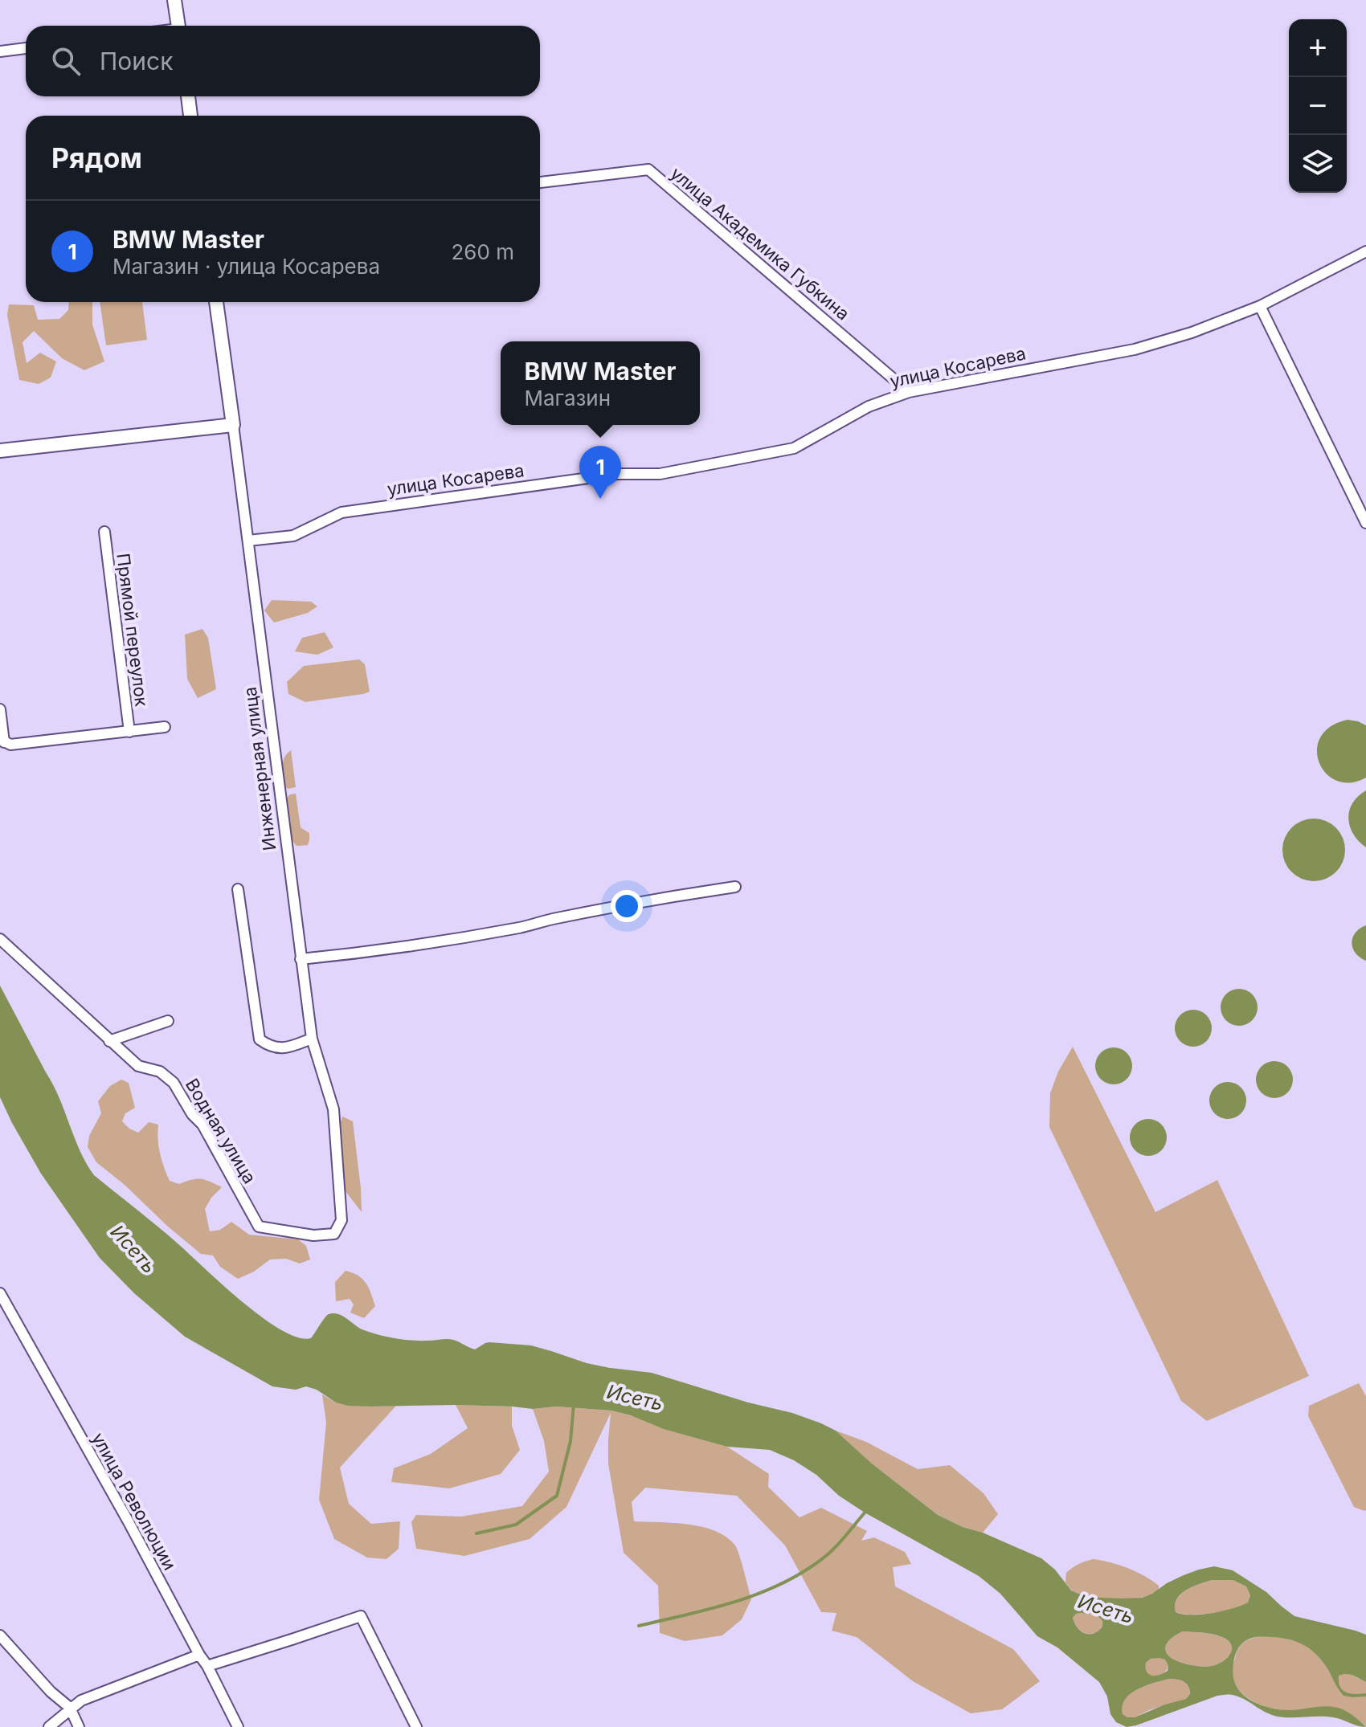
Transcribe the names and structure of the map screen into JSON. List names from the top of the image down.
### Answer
{
  "streets": {
    "street": [
      "улица Академика Губкина",
      "улица Косарева",
      "Прямой переулок",
      "Инженерная улица",
      "Водная улица",
      "улица Революции"
    ]
  },
  "crossings": [
    ["улица Академика Губкина", "улица Косарева"],
    ["улица Косарева", "Инженерная улица"],
    ["Инженерная улица", "Водная улица"]
  ],
  "water": ["Исеть"],
  "page": {
    "map_buttons": ["+", "−"],
    "search": "Поиск",
    "heading": "Рядом",
    "list": [
      {
        "mark": "1",
        "name": "BMW Master",
        "note": "Магазин · улица Косарева",
        "value": "260 m"
      }
    ],
    "popup": ["BMW Master", "Магазин"],
    "pins": "1"
  }
}
